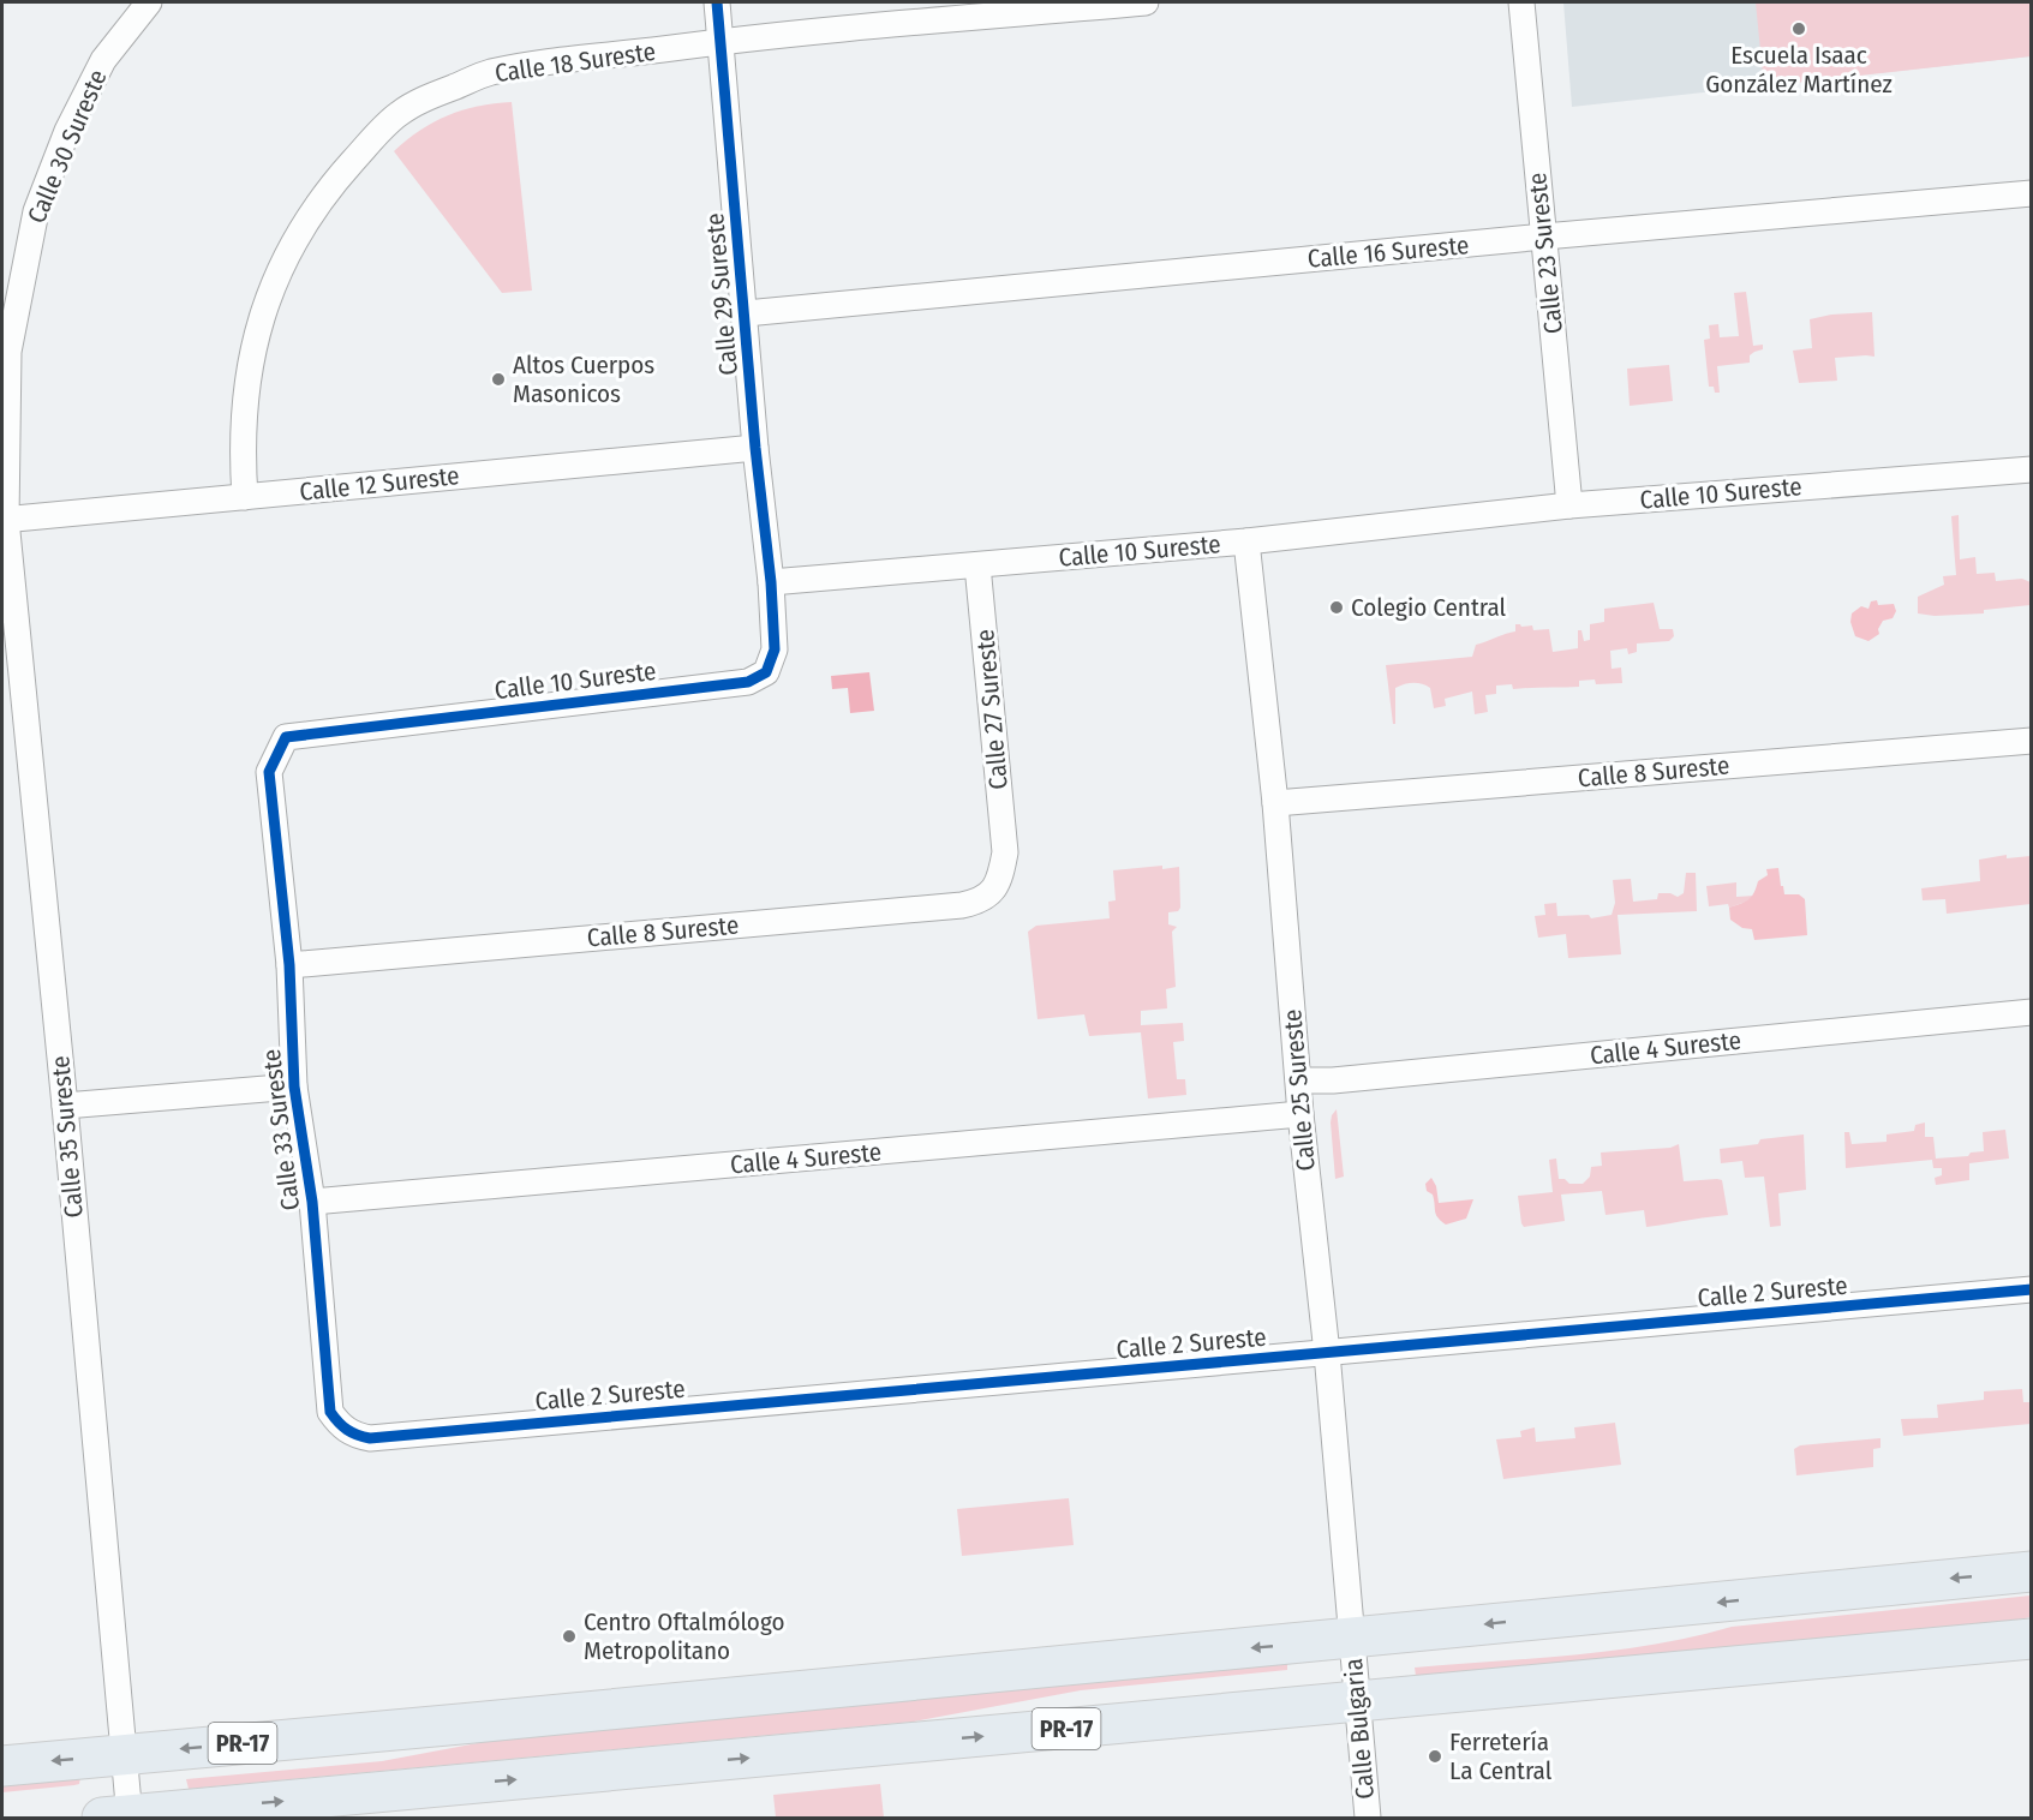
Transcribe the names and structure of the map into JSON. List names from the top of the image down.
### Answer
{
  "streets": {
    "main road": ["PR-17"],
    "street": [
      "Calle 18 Sureste",
      "Calle 30 Sureste",
      "Calle 16 Sureste",
      "Calle 23 Sureste",
      "Calle 29 Sureste",
      "Calle 12 Sureste",
      "Calle 10 Sureste",
      "Calle 27 Sureste",
      "Calle 8 Sureste",
      "Calle 4 Sureste",
      "Calle 25 Sureste",
      "Calle 33 Sureste",
      "Calle 35 Sureste",
      "Calle 2 Sureste",
      "Calle Bulgaria"
    ]
  },
  "crossings": [
    ["Calle 18 Sureste", "Calle 29 Sureste"],
    ["Calle 18 Sureste", "Calle 12 Sureste"],
    ["Calle 30 Sureste", "Calle 12 Sureste"],
    ["Calle 30 Sureste", "Calle 35 Sureste"],
    ["Calle 16 Sureste", "Calle 23 Sureste"],
    ["Calle 16 Sureste", "Calle 29 Sureste"],
    ["Calle 23 Sureste", "Calle 10 Sureste"],
    ["Calle 29 Sureste", "Calle 12 Sureste"],
    ["Calle 29 Sureste", "Calle 10 Sureste"],
    ["Calle 12 Sureste", "Calle 35 Sureste"],
    ["Calle 10 Sureste", "Calle 27 Sureste"],
    ["Calle 10 Sureste", "Calle 25 Sureste"],
    ["Calle 10 Sureste", "Calle 33 Sureste"],
    ["Calle 27 Sureste", "Calle 8 Sureste"],
    ["Calle 8 Sureste", "Calle 25 Sureste"],
    ["Calle 8 Sureste", "Calle 33 Sureste"],
    ["Calle 4 Sureste", "Calle 25 Sureste"],
    ["Calle 4 Sureste", "Calle 33 Sureste"],
    ["Calle 25 Sureste", "Calle 2 Sureste"],
    ["Calle 25 Sureste", "PR-17"],
    ["Calle 25 Sureste", "Calle Bulgaria"],
    ["Calle 33 Sureste", "Calle 2 Sureste"],
    ["Calle 35 Sureste", "PR-17"],
    ["PR-17", "Calle Bulgaria"]
  ],
  "places": [
    "Escuela Isaac González Martínez",
    "Altos Cuerpos Masonicos",
    "Colegio Central",
    "Centro Oftalmólogo Metropolitano",
    "Ferretería La Central"
  ]
}
